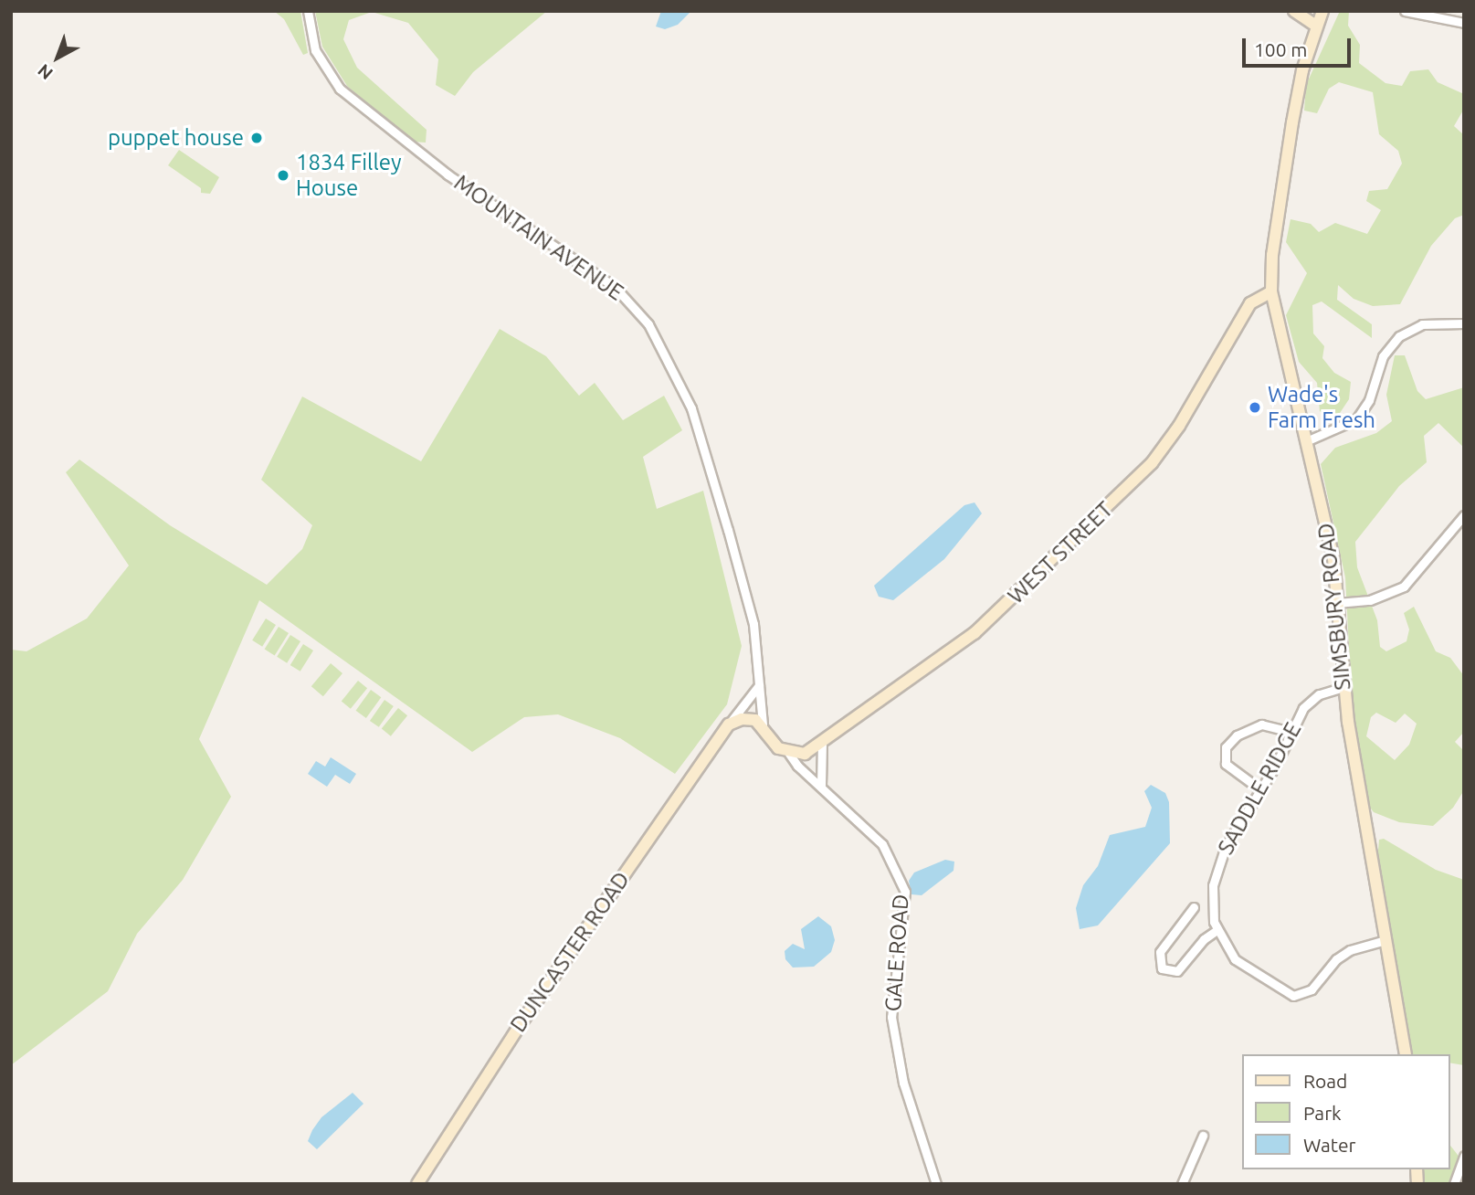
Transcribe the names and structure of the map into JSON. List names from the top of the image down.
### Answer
{
  "streets": {
    "street": [
      "MOUNTAIN AVENUE",
      "WEST STREET",
      "SIMSBURY ROAD",
      "SADDLE RIDGE",
      "DUNCASTER ROAD",
      "GALE ROAD"
    ]
  },
  "crossings": [
    ["MOUNTAIN AVENUE", "DUNCASTER ROAD"],
    ["WEST STREET", "SIMSBURY ROAD"],
    ["WEST STREET", "GALE ROAD"],
    ["SIMSBURY ROAD", "SADDLE RIDGE"]
  ],
  "places": ["puppet house", "1834 Filley House", "Wade's Farm Fresh"],
  "legend": ["Road", "Park", "Water"],
  "scale_bar": "100 m",
  "north": "bottom left"
}
